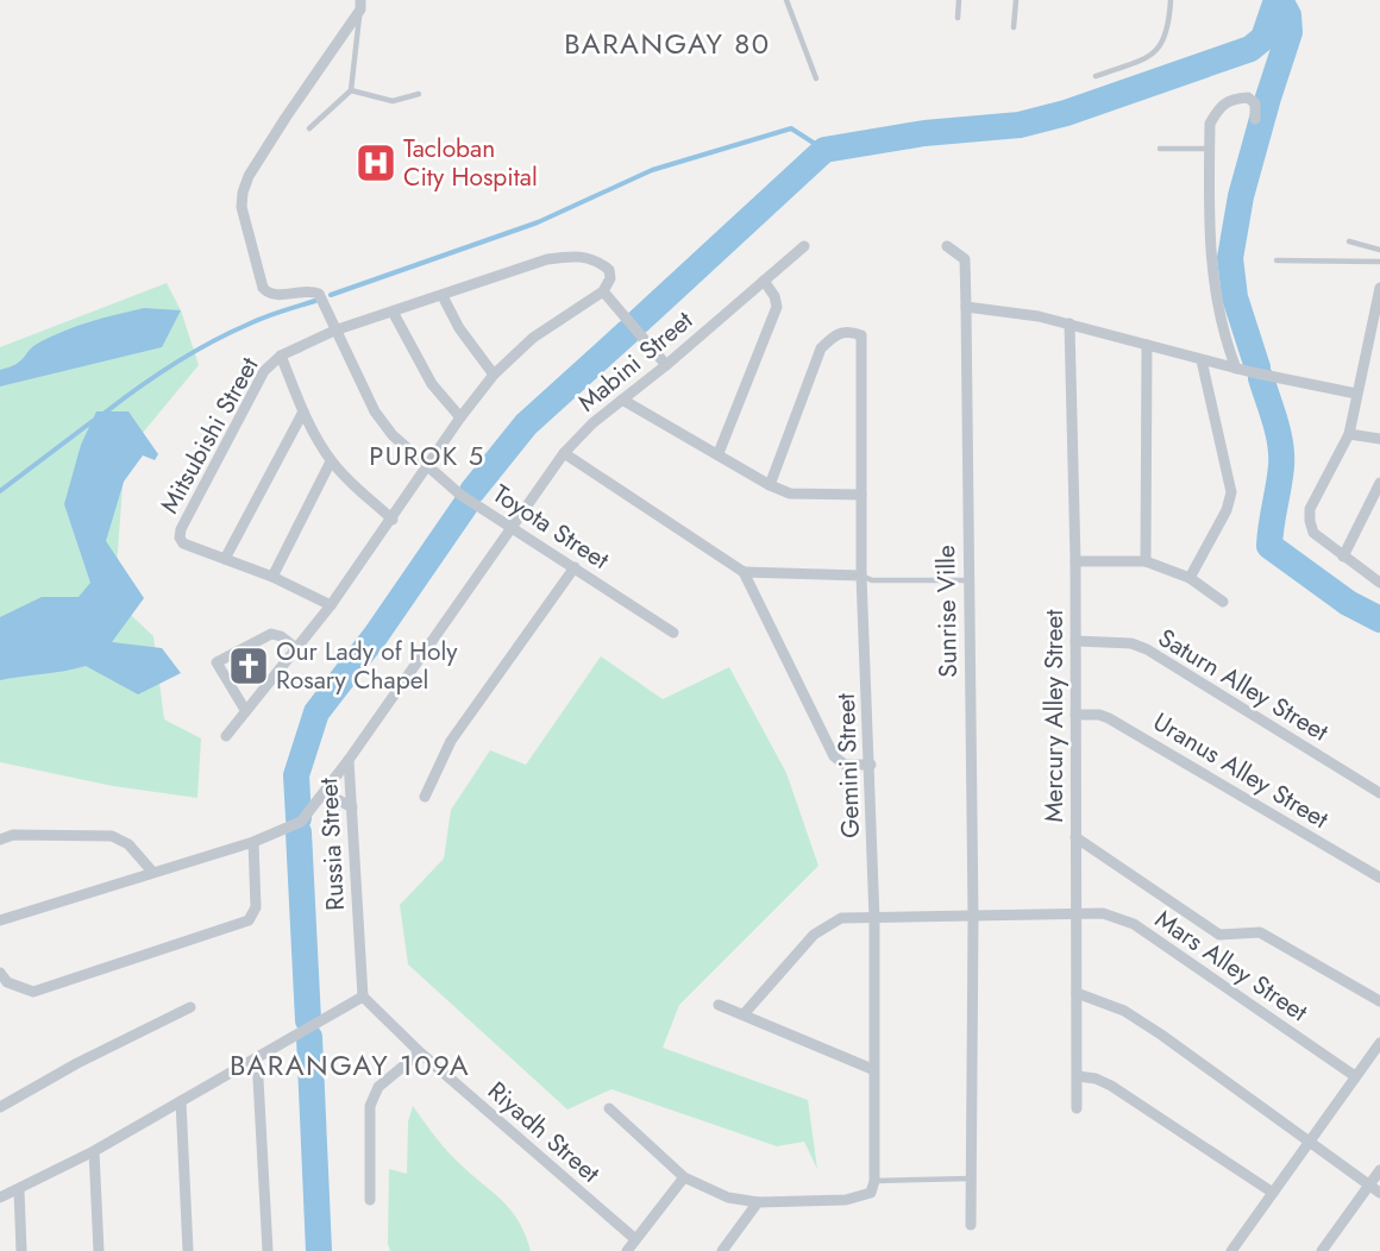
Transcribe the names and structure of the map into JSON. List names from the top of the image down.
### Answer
{
  "streets": {
    "street": [
      "Mabini Street",
      "Mitsubishi Street",
      "Toyota Street",
      "Sunrise Ville",
      "Saturn Alley Street",
      "Mercury Alley Street",
      "Gemini Street",
      "Uranus Alley Street",
      "Russia Street",
      "Mars Alley Street",
      "Riyadh Street"
    ]
  },
  "crossings": [
    ["Mabini Street", "Toyota Street"],
    ["Mabini Street", "Russia Street"],
    ["Mitsubishi Street", "Toyota Street"],
    ["Toyota Street", "Russia Street"],
    ["Sunrise Ville", "Mars Alley Street"],
    ["Saturn Alley Street", "Mercury Alley Street"],
    ["Mercury Alley Street", "Uranus Alley Street"],
    ["Mercury Alley Street", "Mars Alley Street"],
    ["Gemini Street", "Mars Alley Street"],
    ["Russia Street", "Riyadh Street"]
  ],
  "districts": ["BARANGAY 80", "PUROK 5", "BARANGAY 109A"],
  "places": {
    "hospital": ["Tacloban City Hospital"],
    "church": ["Our Lady of Holy Rosary Chapel"]
  }
}
